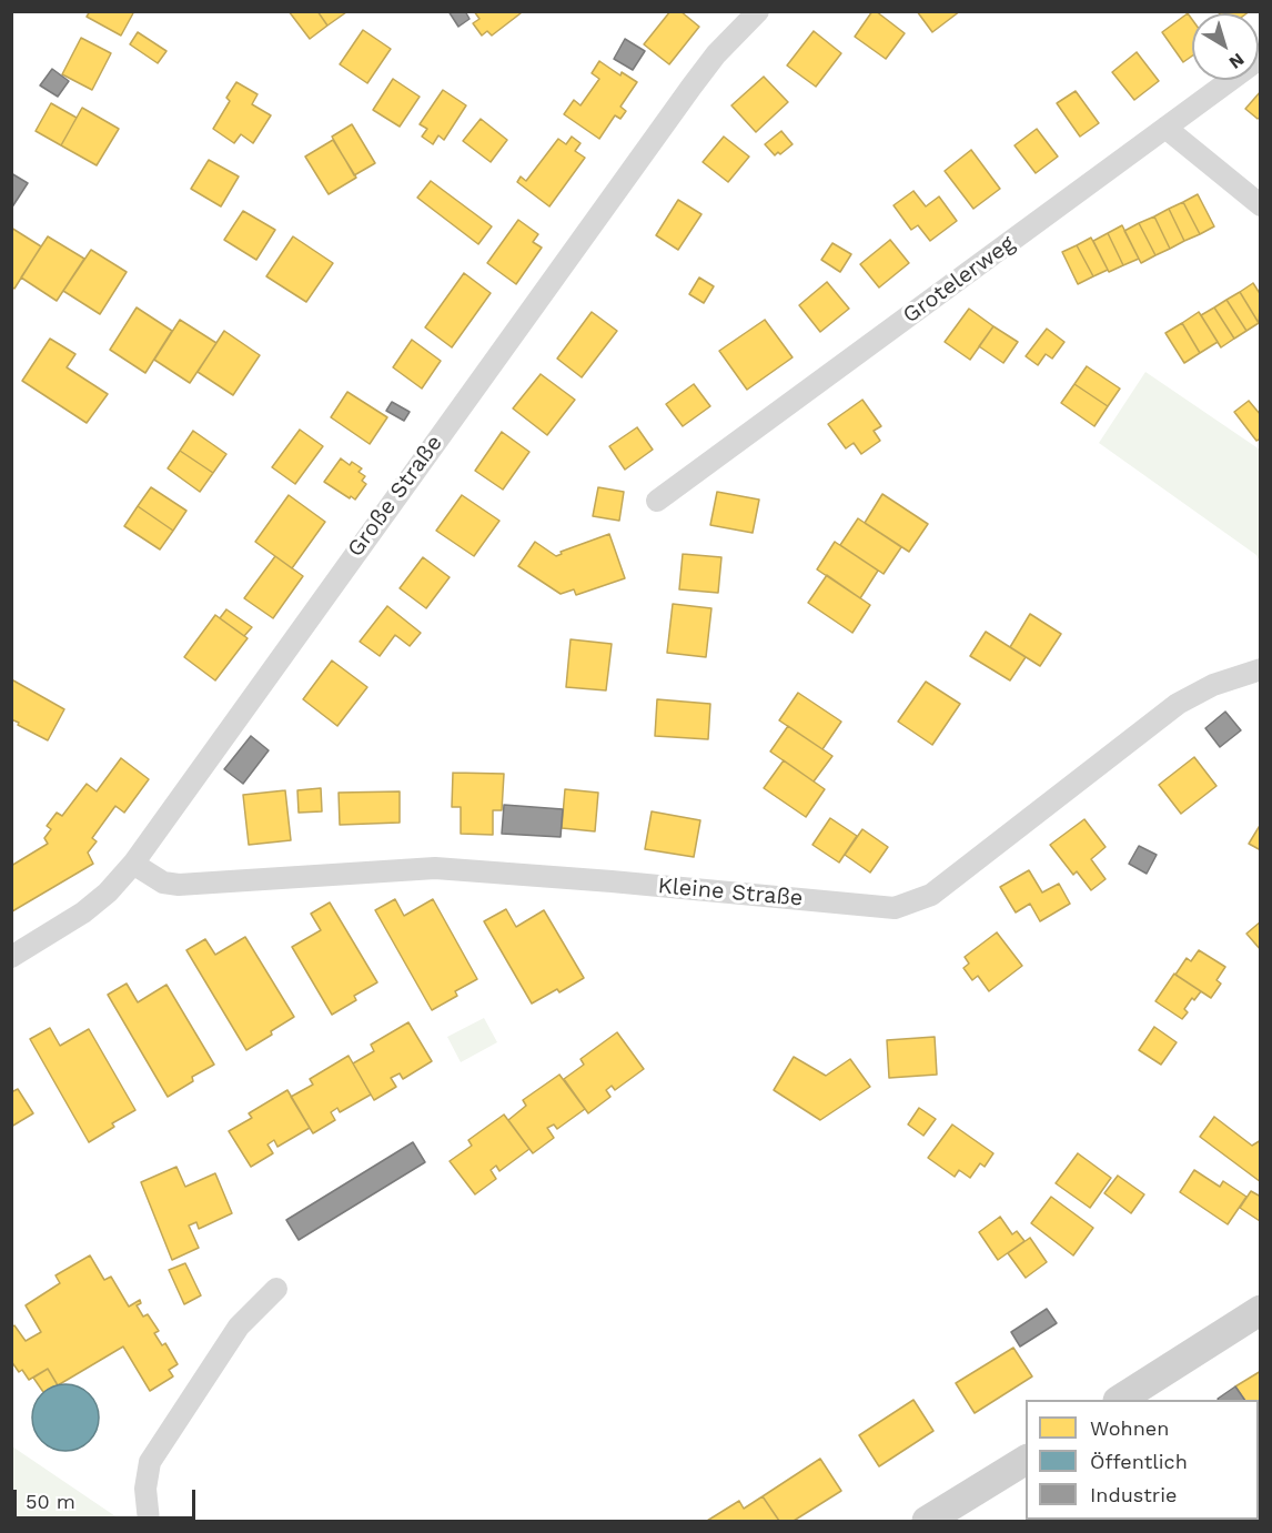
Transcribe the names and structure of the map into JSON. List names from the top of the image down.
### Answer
{
  "streets": {
    "street": ["Grotelerweg", "Große Straße", "Kleine Straße"]
  },
  "crossings": [
    ["Große Straße", "Kleine Straße"]
  ],
  "legend": ["Wohnen", "Öffentlich", "Industrie"],
  "scale_bar": "50 m",
  "north": "bottom right"
}
